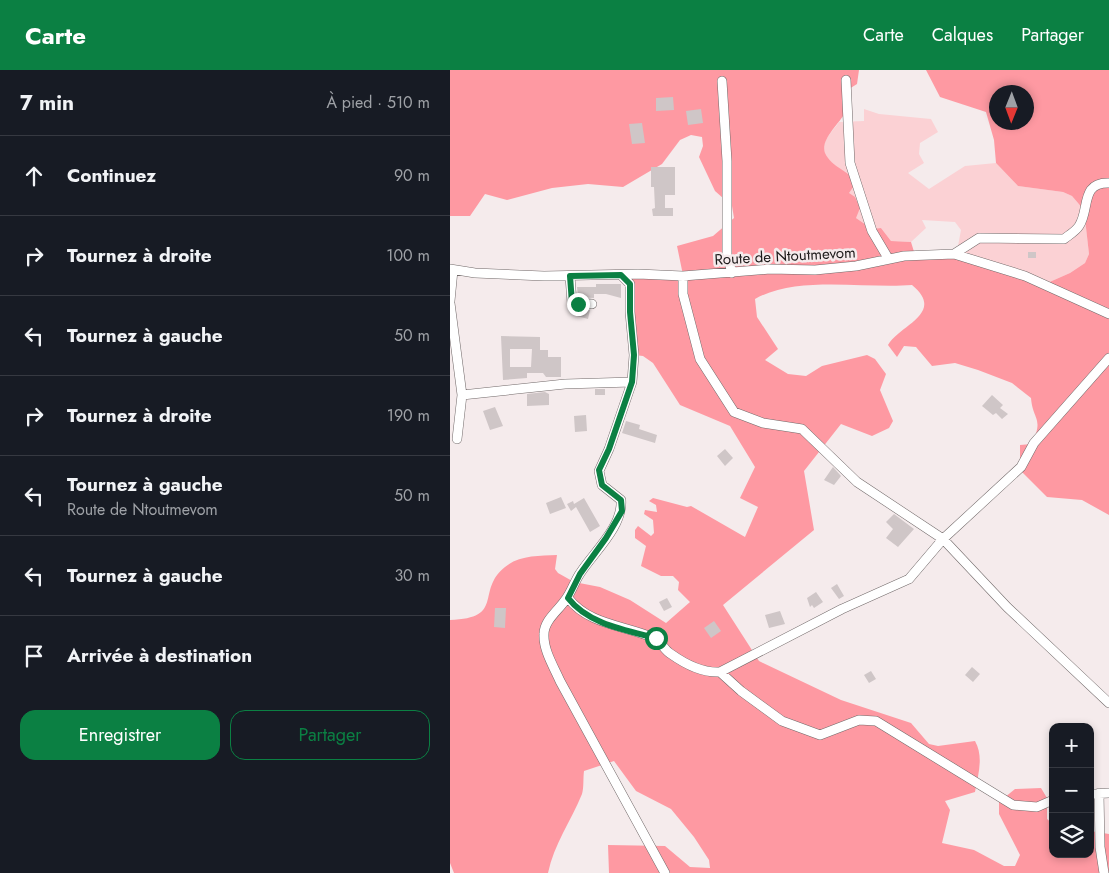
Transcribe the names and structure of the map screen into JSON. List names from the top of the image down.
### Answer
{
  "streets": {
    "street": ["Route de Ntoutmevom"]
  },
  "north": "bottom",
  "page": {
    "header": "Carte",
    "nav": ["Carte", "Calques", "Partager"],
    "heading": ["7 min", "À pied · 510 m"],
    "list": [
      ["Continuez", "90 m"],
      ["Tournez à droite", "100 m"],
      ["Tournez à gauche", "50 m"],
      ["Tournez à droite", "190 m"],
      ["Tournez à gauche", "Route de Ntoutmevom", "50 m"],
      ["Tournez à gauche", "30 m"],
      "Arrivée à destination"
    ],
    "buttons": ["Enregistrer", "Partager"],
    "map_buttons": ["+", "−"]
  }
}
